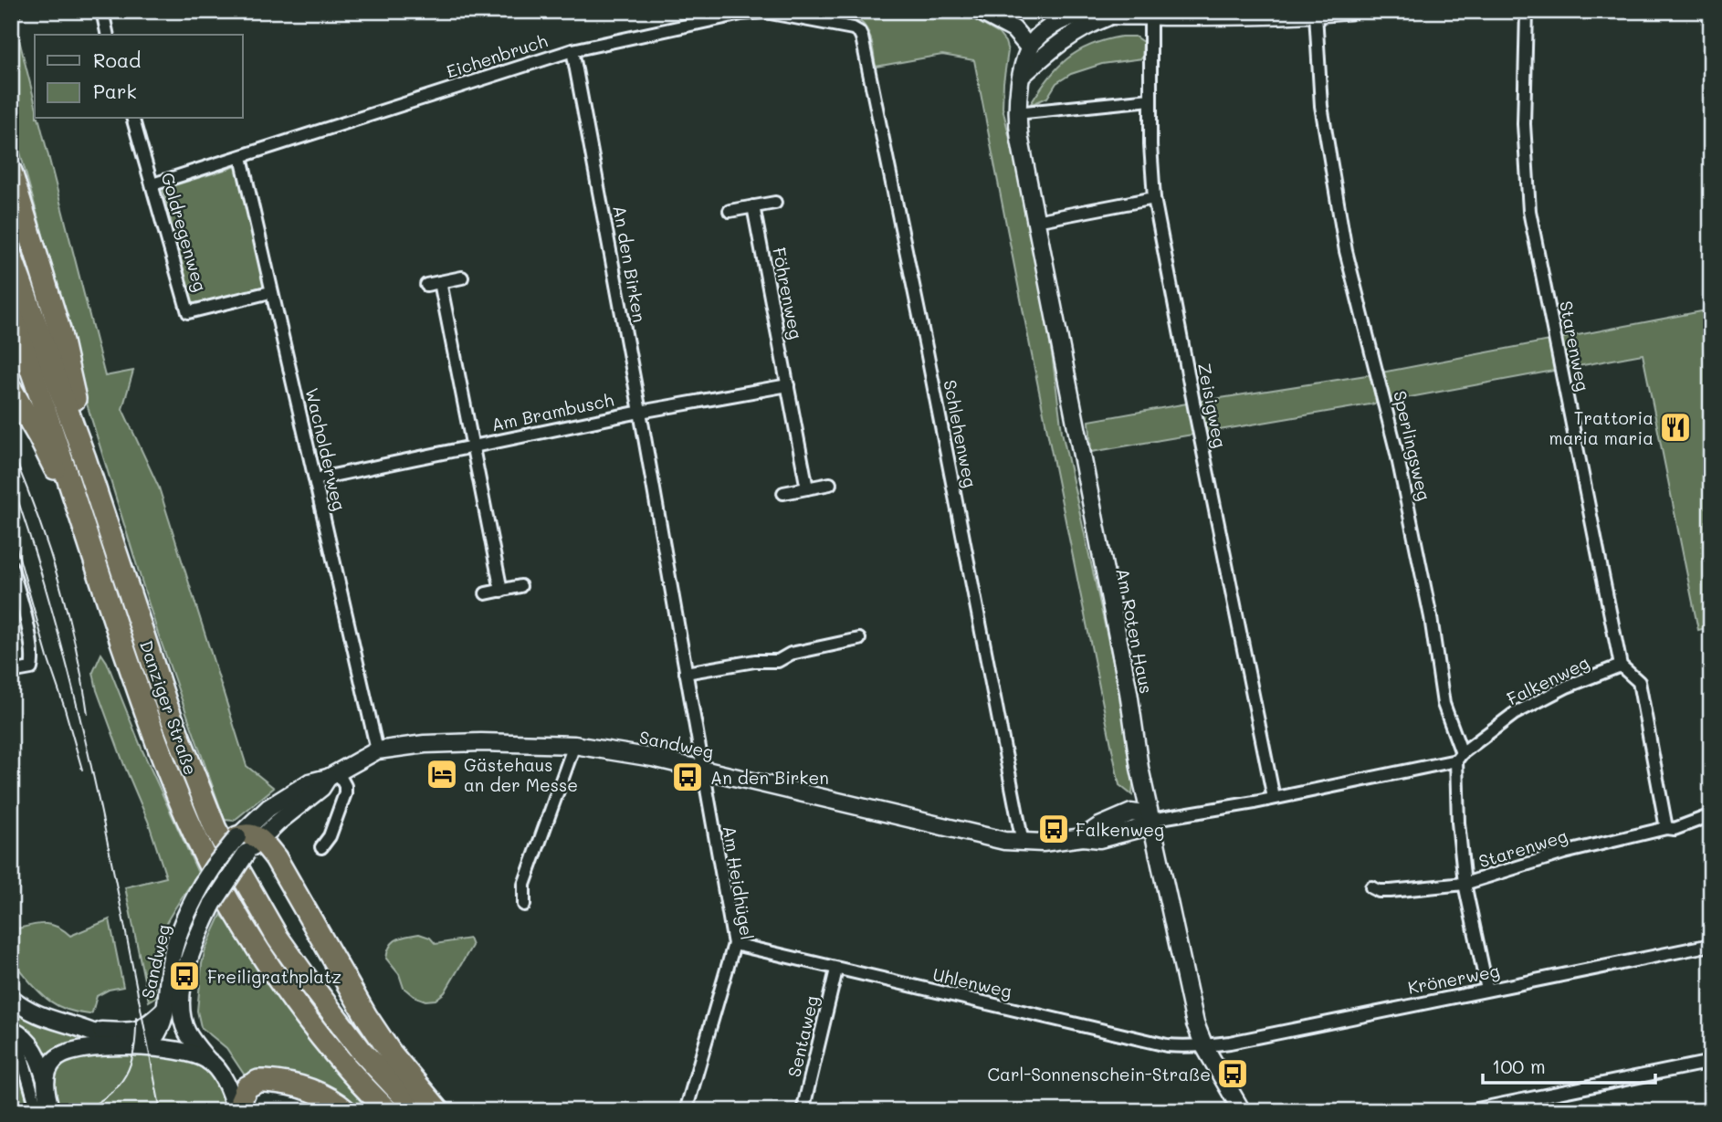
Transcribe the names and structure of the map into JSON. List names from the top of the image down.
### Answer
{
  "streets": {
    "highway": ["Danziger Straße"],
    "street": [
      "Eichenbruch",
      "Goldregenweg",
      "An den Birken",
      "Föhrenweg",
      "Starenweg",
      "Zeisigweg",
      "Am Brambusch",
      "Schlehenweg",
      "Sperlingsweg",
      "Wacholderweg",
      "Am Roten Haus",
      "Falkenweg",
      "Sandweg",
      "Am Heidhügel",
      "Krönerweg",
      "Uhlenweg",
      "Sentaweg"
    ]
  },
  "crossings": [
    ["Eichenbruch", "Goldregenweg"],
    ["Eichenbruch", "An den Birken"],
    ["Eichenbruch", "Schlehenweg"],
    ["Eichenbruch", "Wacholderweg"],
    ["Goldregenweg", "Wacholderweg"],
    ["An den Birken", "Am Brambusch"],
    ["An den Birken", "Sandweg"],
    ["An den Birken", "Am Heidhügel"],
    ["Starenweg", "Sperlingsweg"],
    ["Starenweg", "Falkenweg"],
    ["Zeisigweg", "Falkenweg"],
    ["Am Brambusch", "Wacholderweg"],
    ["Schlehenweg", "Sandweg"],
    ["Sperlingsweg", "Falkenweg"],
    ["Sperlingsweg", "Krönerweg"],
    ["Wacholderweg", "Sandweg"],
    ["Am Roten Haus", "Falkenweg"],
    ["Am Roten Haus", "Sandweg"],
    ["Am Roten Haus", "Krönerweg"],
    ["Am Roten Haus", "Uhlenweg"],
    ["Falkenweg", "Sandweg"],
    ["Sandweg", "Am Heidhügel"],
    ["Am Heidhügel", "Uhlenweg"],
    ["Krönerweg", "Uhlenweg"],
    ["Uhlenweg", "Sentaweg"]
  ],
  "places": {
    "restaurant": ["Trattoria maria maria"],
    "hotel": ["Gästehaus an der Messe"],
    "bus stop": [
      "An den Birken",
      "Falkenweg",
      "Freiligrathplatz",
      "Carl-Sonnenschein-Straße"
    ]
  },
  "legend": ["Road", "Park"],
  "scale_bar": "100 m"
}
